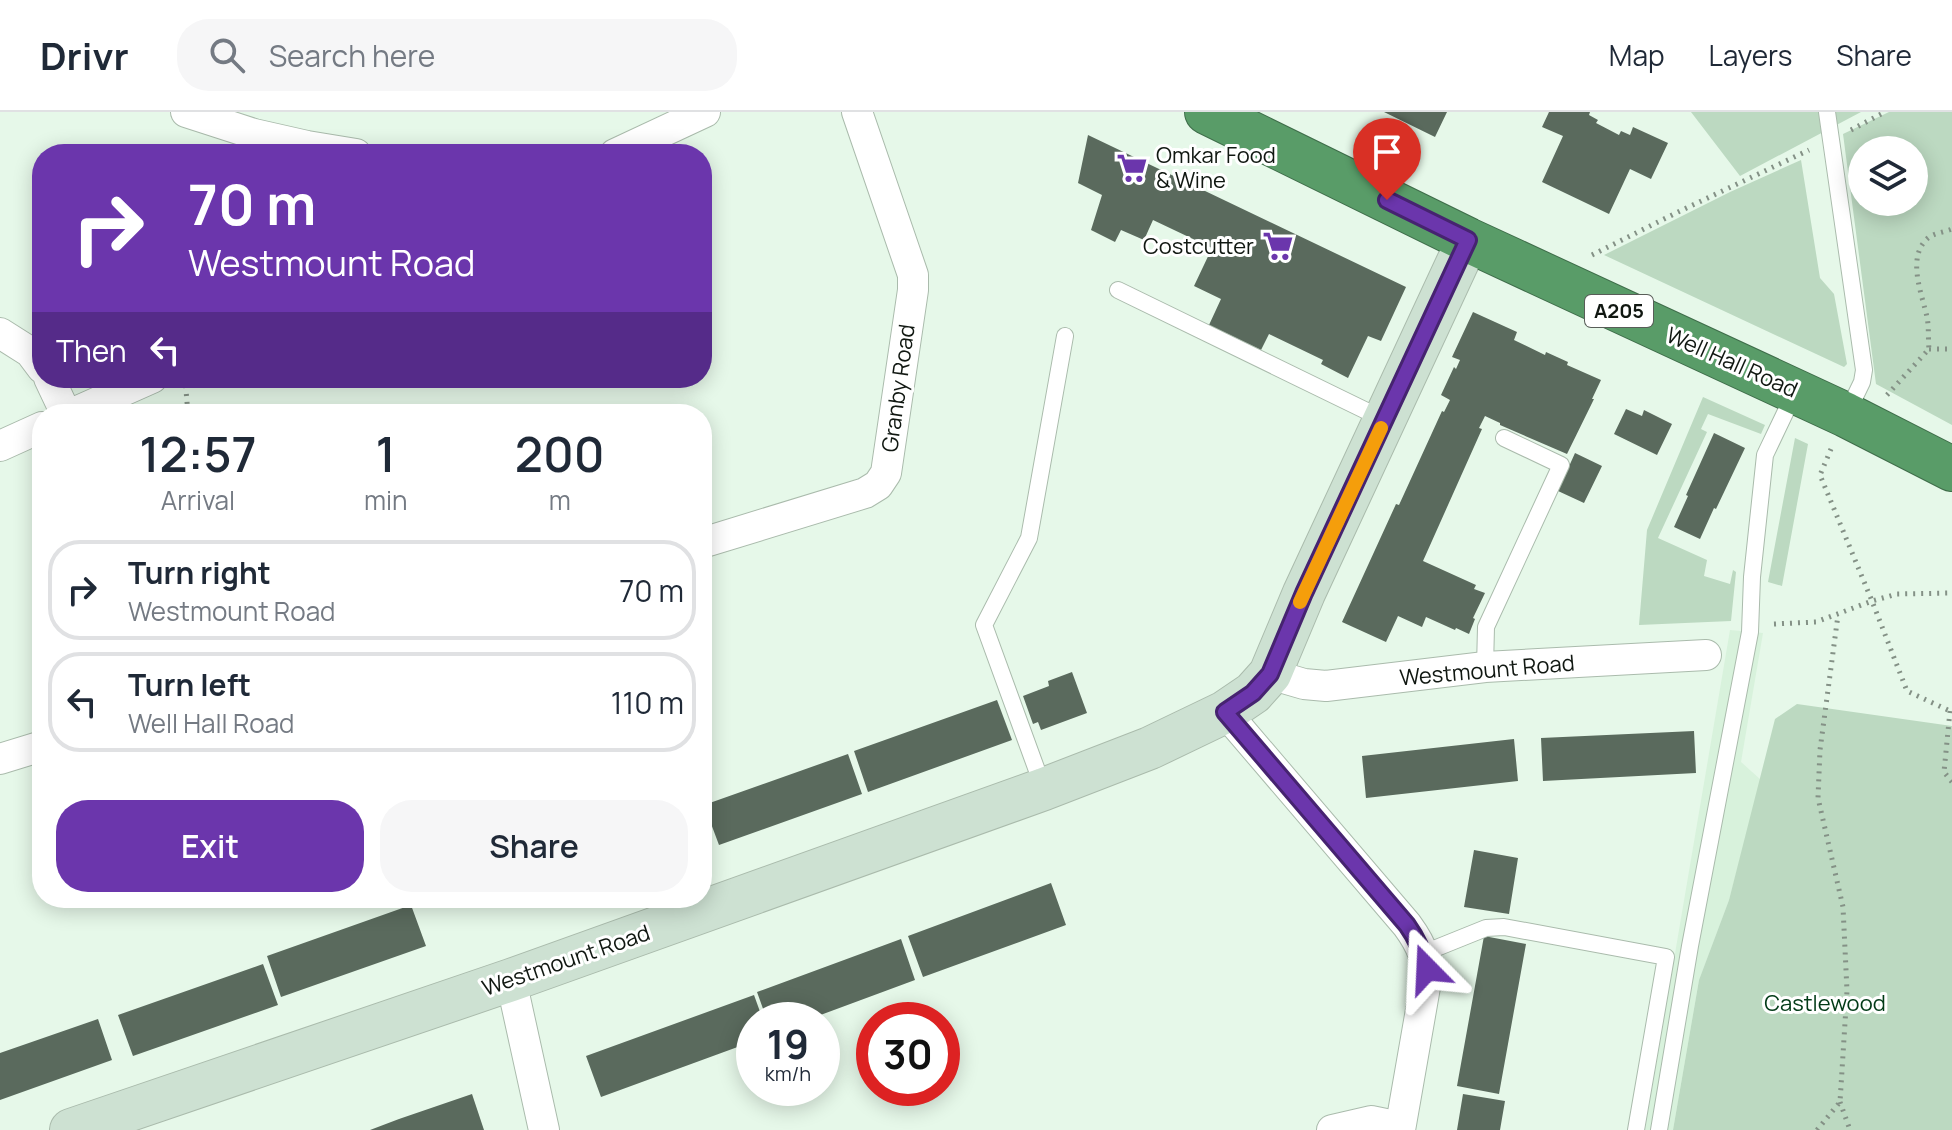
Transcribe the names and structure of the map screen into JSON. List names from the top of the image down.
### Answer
{
  "streets": {
    "highway": ["A205", "Well Hall Road"],
    "street": ["Granby Road", "Westmount Road"]
  },
  "crossings": [
    ["Well Hall Road", "Westmount Road"]
  ],
  "parks": ["Castlewood"],
  "places": {
    "supermarket": ["Omkar Food & Wine", "Costcutter"]
  },
  "page": {
    "header": "Drivr",
    "search": "Search here",
    "nav": ["Map", "Layers", "Share"],
    "turn": ["70 m", "Westmount Road"],
    "then": "Then",
    "eta": [
      "12:57",
      "Arrival",
      "1",
      "min",
      "200",
      "m"
    ],
    "list": [
      {
        "name": "Turn right",
        "note": "Westmount Road",
        "value": "70 m"
      },
      {
        "name": "Turn left",
        "note": "Well Hall Road",
        "value": "110 m"
      }
    ],
    "buttons": ["Exit", "Share"],
    "speed": "19 km/h",
    "limit": "30"
  }
}
